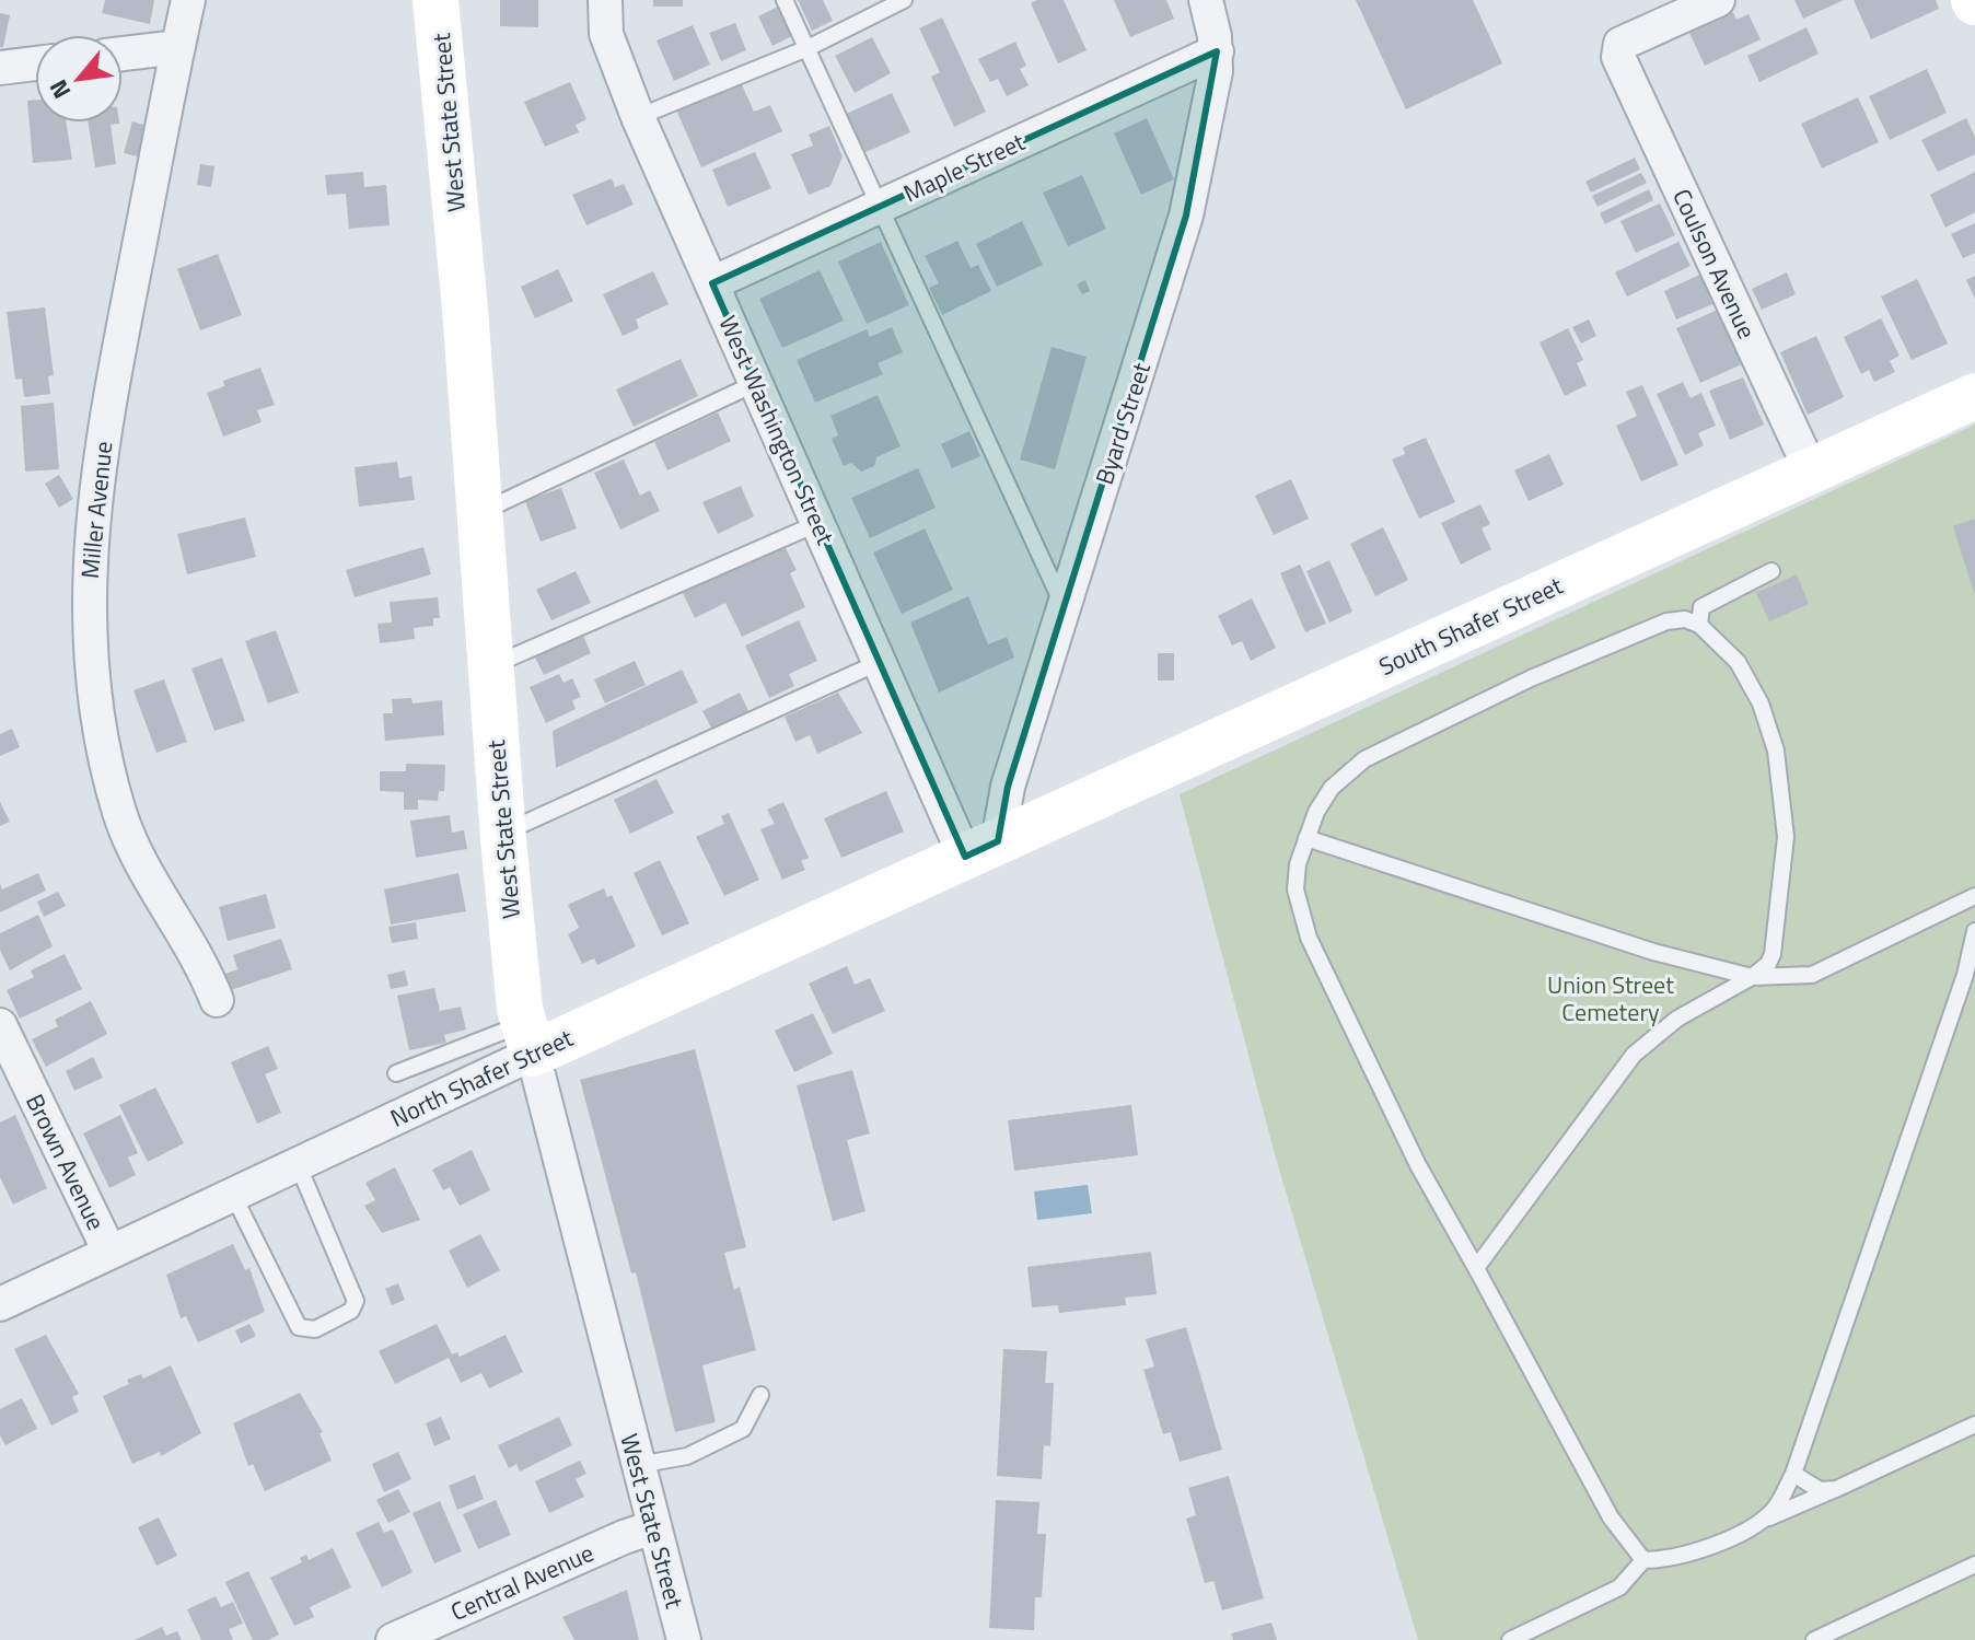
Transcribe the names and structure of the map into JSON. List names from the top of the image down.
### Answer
{
  "streets": {
    "street": [
      "West State Street",
      "Maple Street",
      "Coulson Avenue",
      "Byard Street",
      "West Washington Street",
      "Miller Avenue",
      "South Shafer Street",
      "North Shafer Street",
      "Brown Avenue",
      "Central Avenue"
    ]
  },
  "crossings": [
    ["West State Street", "North Shafer Street"],
    ["West State Street", "Central Avenue"],
    ["Maple Street", "Byard Street"],
    ["Maple Street", "West Washington Street"],
    ["Coulson Avenue", "South Shafer Street"],
    ["Byard Street", "West Washington Street"],
    ["Byard Street", "South Shafer Street"],
    ["Byard Street", "North Shafer Street"],
    ["West Washington Street", "South Shafer Street"],
    ["West Washington Street", "North Shafer Street"],
    ["South Shafer Street", "North Shafer Street"],
    ["North Shafer Street", "Brown Avenue"]
  ],
  "parks": ["Union Street Cemetery"],
  "north": "bottom left"
}
